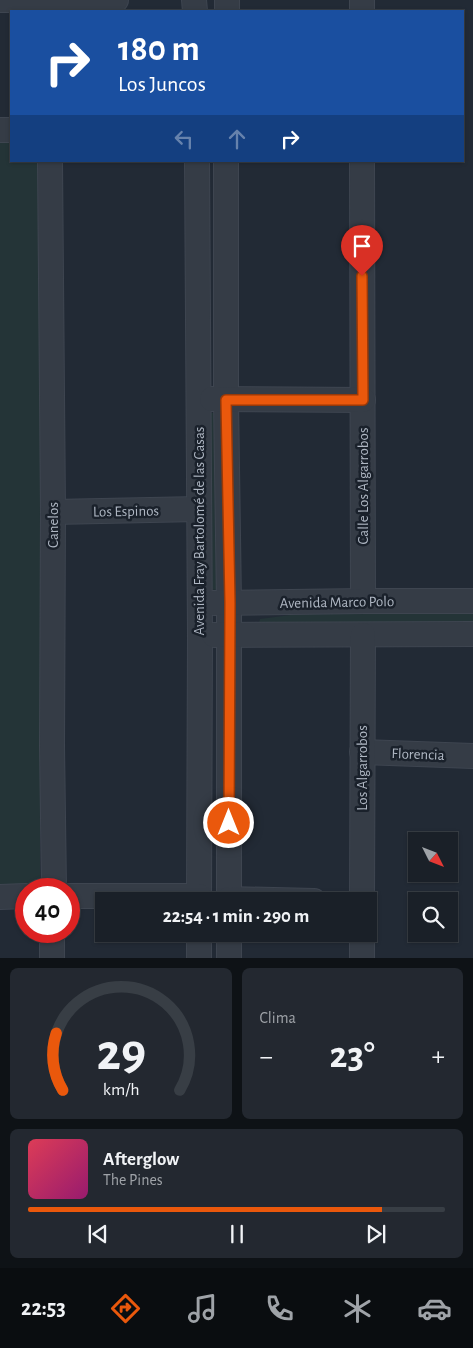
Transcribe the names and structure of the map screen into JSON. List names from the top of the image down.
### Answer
{
  "streets": {
    "street": [
      "Calle Los Algarrobos",
      "Los Espinos",
      "Canelos",
      "Avenida Fray Bartolomé de las Casas",
      "Avenida Marco Polo",
      "Florencia",
      "Los Algarrobos"
    ]
  },
  "crossings": [
    ["Calle Los Algarrobos", "Avenida Marco Polo"],
    ["Los Espinos", "Canelos"],
    ["Los Espinos", "Avenida Fray Bartolomé de las Casas"],
    ["Avenida Fray Bartolomé de las Casas", "Avenida Marco Polo"],
    ["Avenida Marco Polo", "Los Algarrobos"],
    ["Florencia", "Los Algarrobos"]
  ],
  "north": "bottom right",
  "page": {
    "turn": ["180 m", "Los Juncos"],
    "limit": "40",
    "trip": "22:54 · 1 min · 290 m",
    "tile": "Clima",
    "heat": ["−", "23°", "+"],
    "song": ["Afterglow", "The Pines"],
    "tabs": "22:53",
    "gauge": ["29", "km/h"]
  }
}
